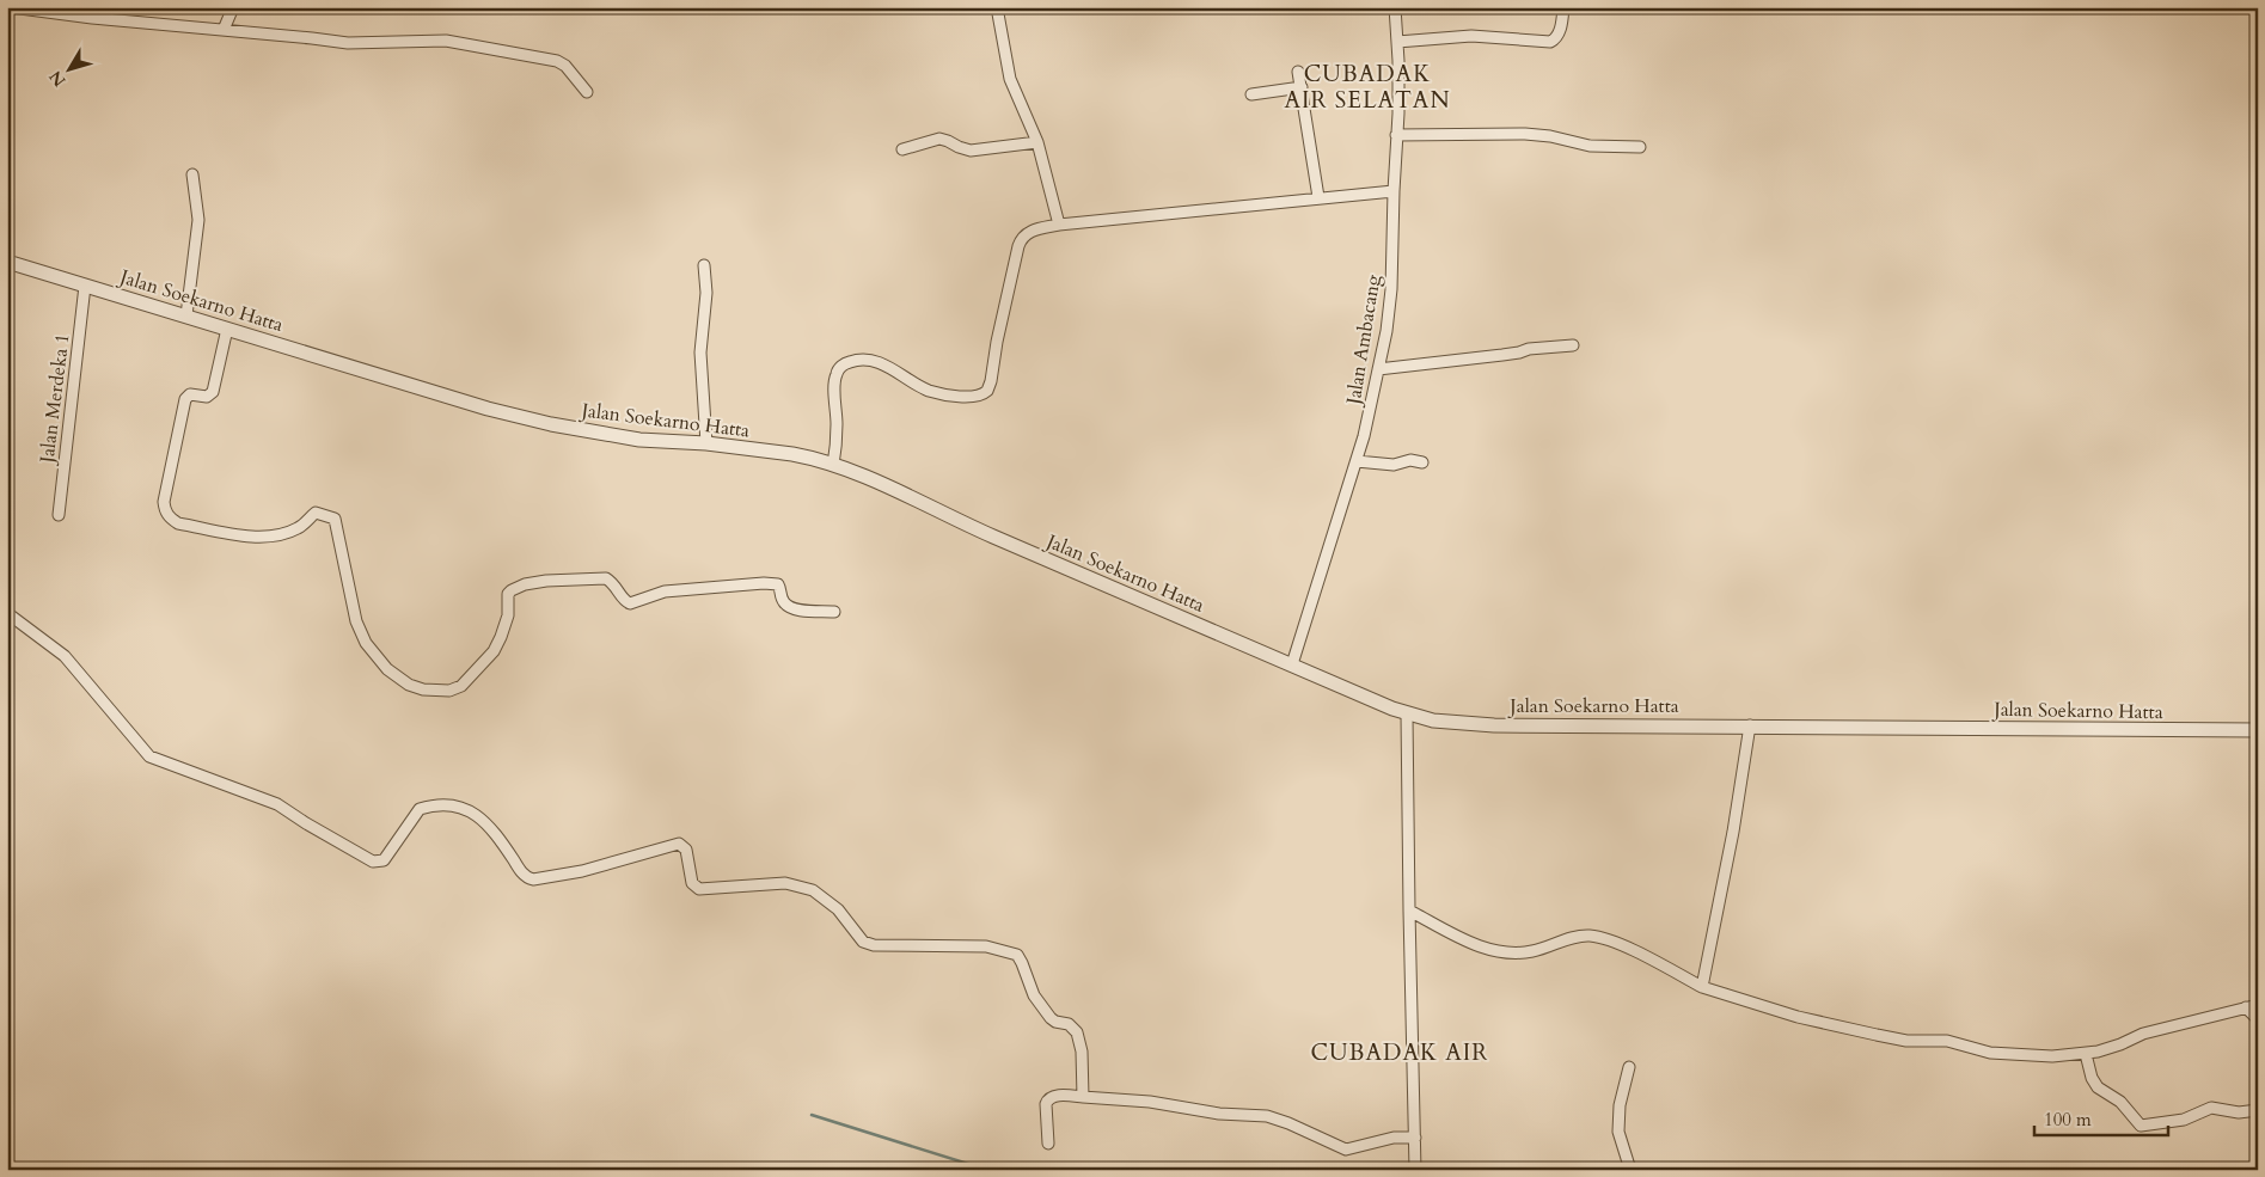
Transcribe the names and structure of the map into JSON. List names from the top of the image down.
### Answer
{
  "streets": {
    "street": ["Jalan Soekarno Hatta", "Jalan Ambacang", "Jalan Merdeka 1"]
  },
  "crossings": [
    ["Jalan Soekarno Hatta", "Jalan Ambacang"],
    ["Jalan Soekarno Hatta", "Jalan Merdeka 1"]
  ],
  "districts": ["CUBADAK AIR SELATAN", "CUBADAK AIR"],
  "scale_bar": "100 m",
  "north": "bottom left"
}
